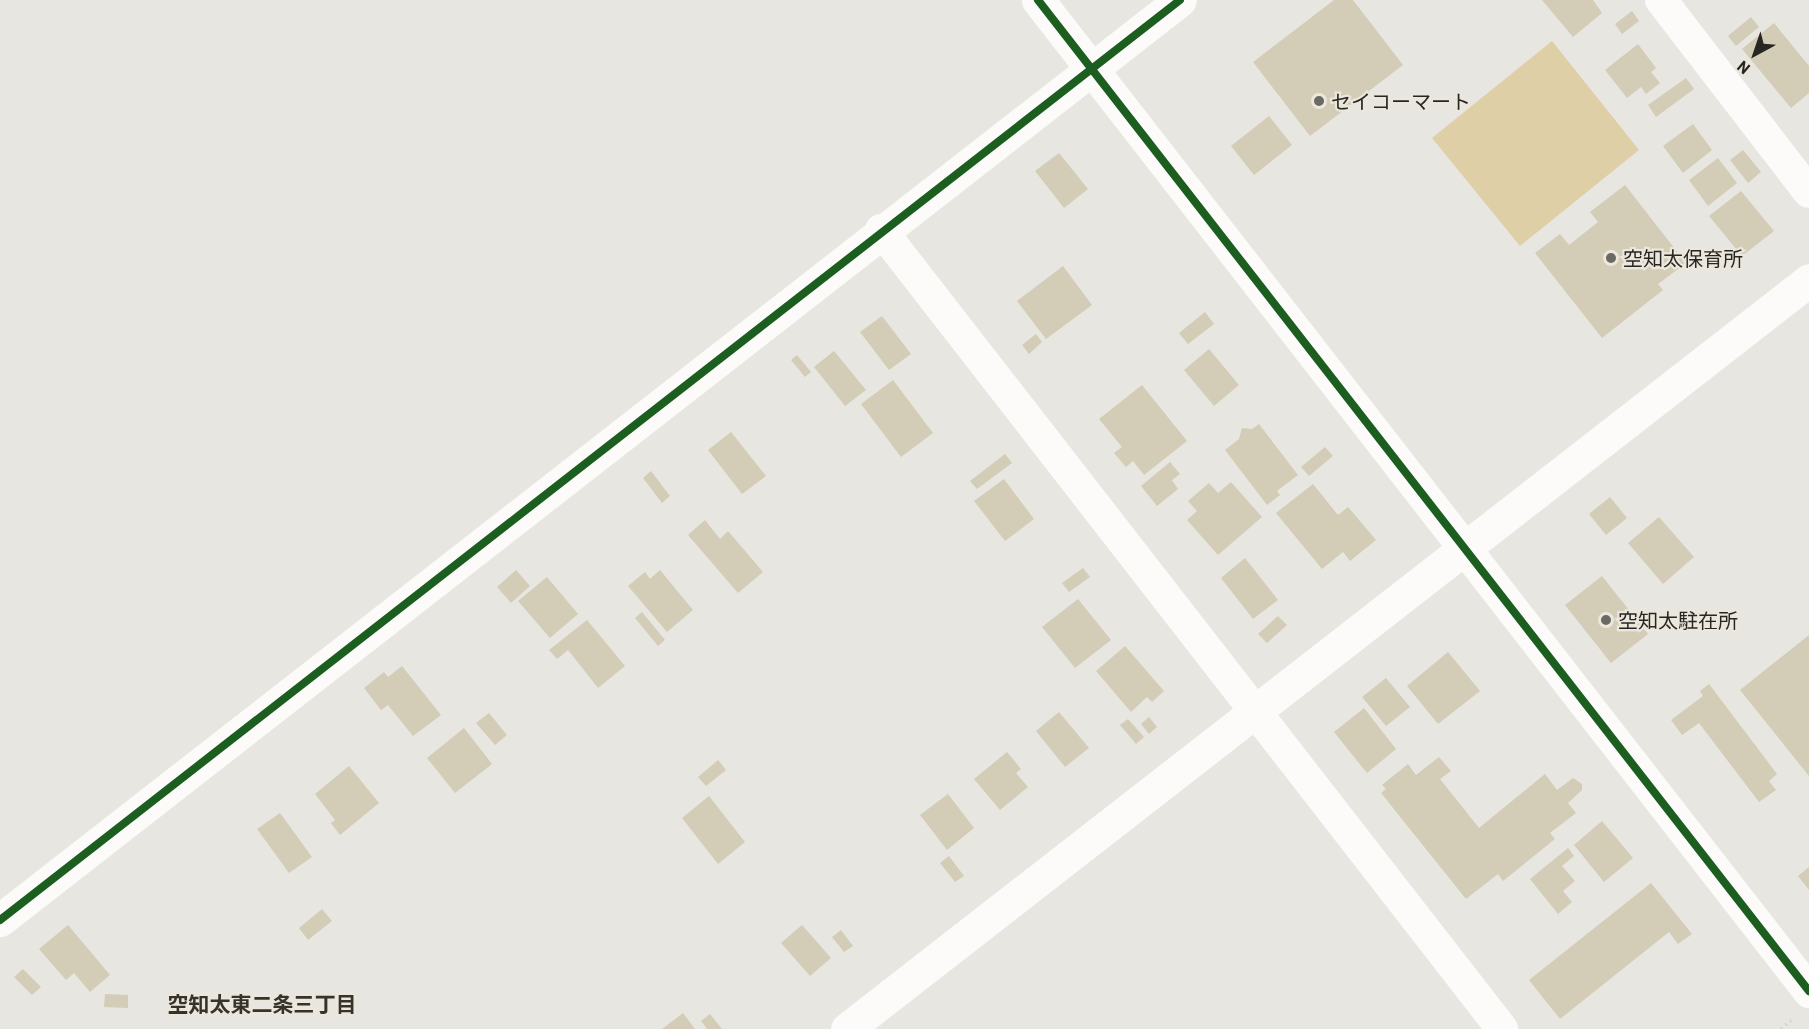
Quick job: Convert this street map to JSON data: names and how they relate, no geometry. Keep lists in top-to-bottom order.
{
  "districts": ["空知太東二条三丁目"],
  "places": ["セイコーマート", "空知太保育所", "空知太駐在所"],
  "north": "bottom left"
}
